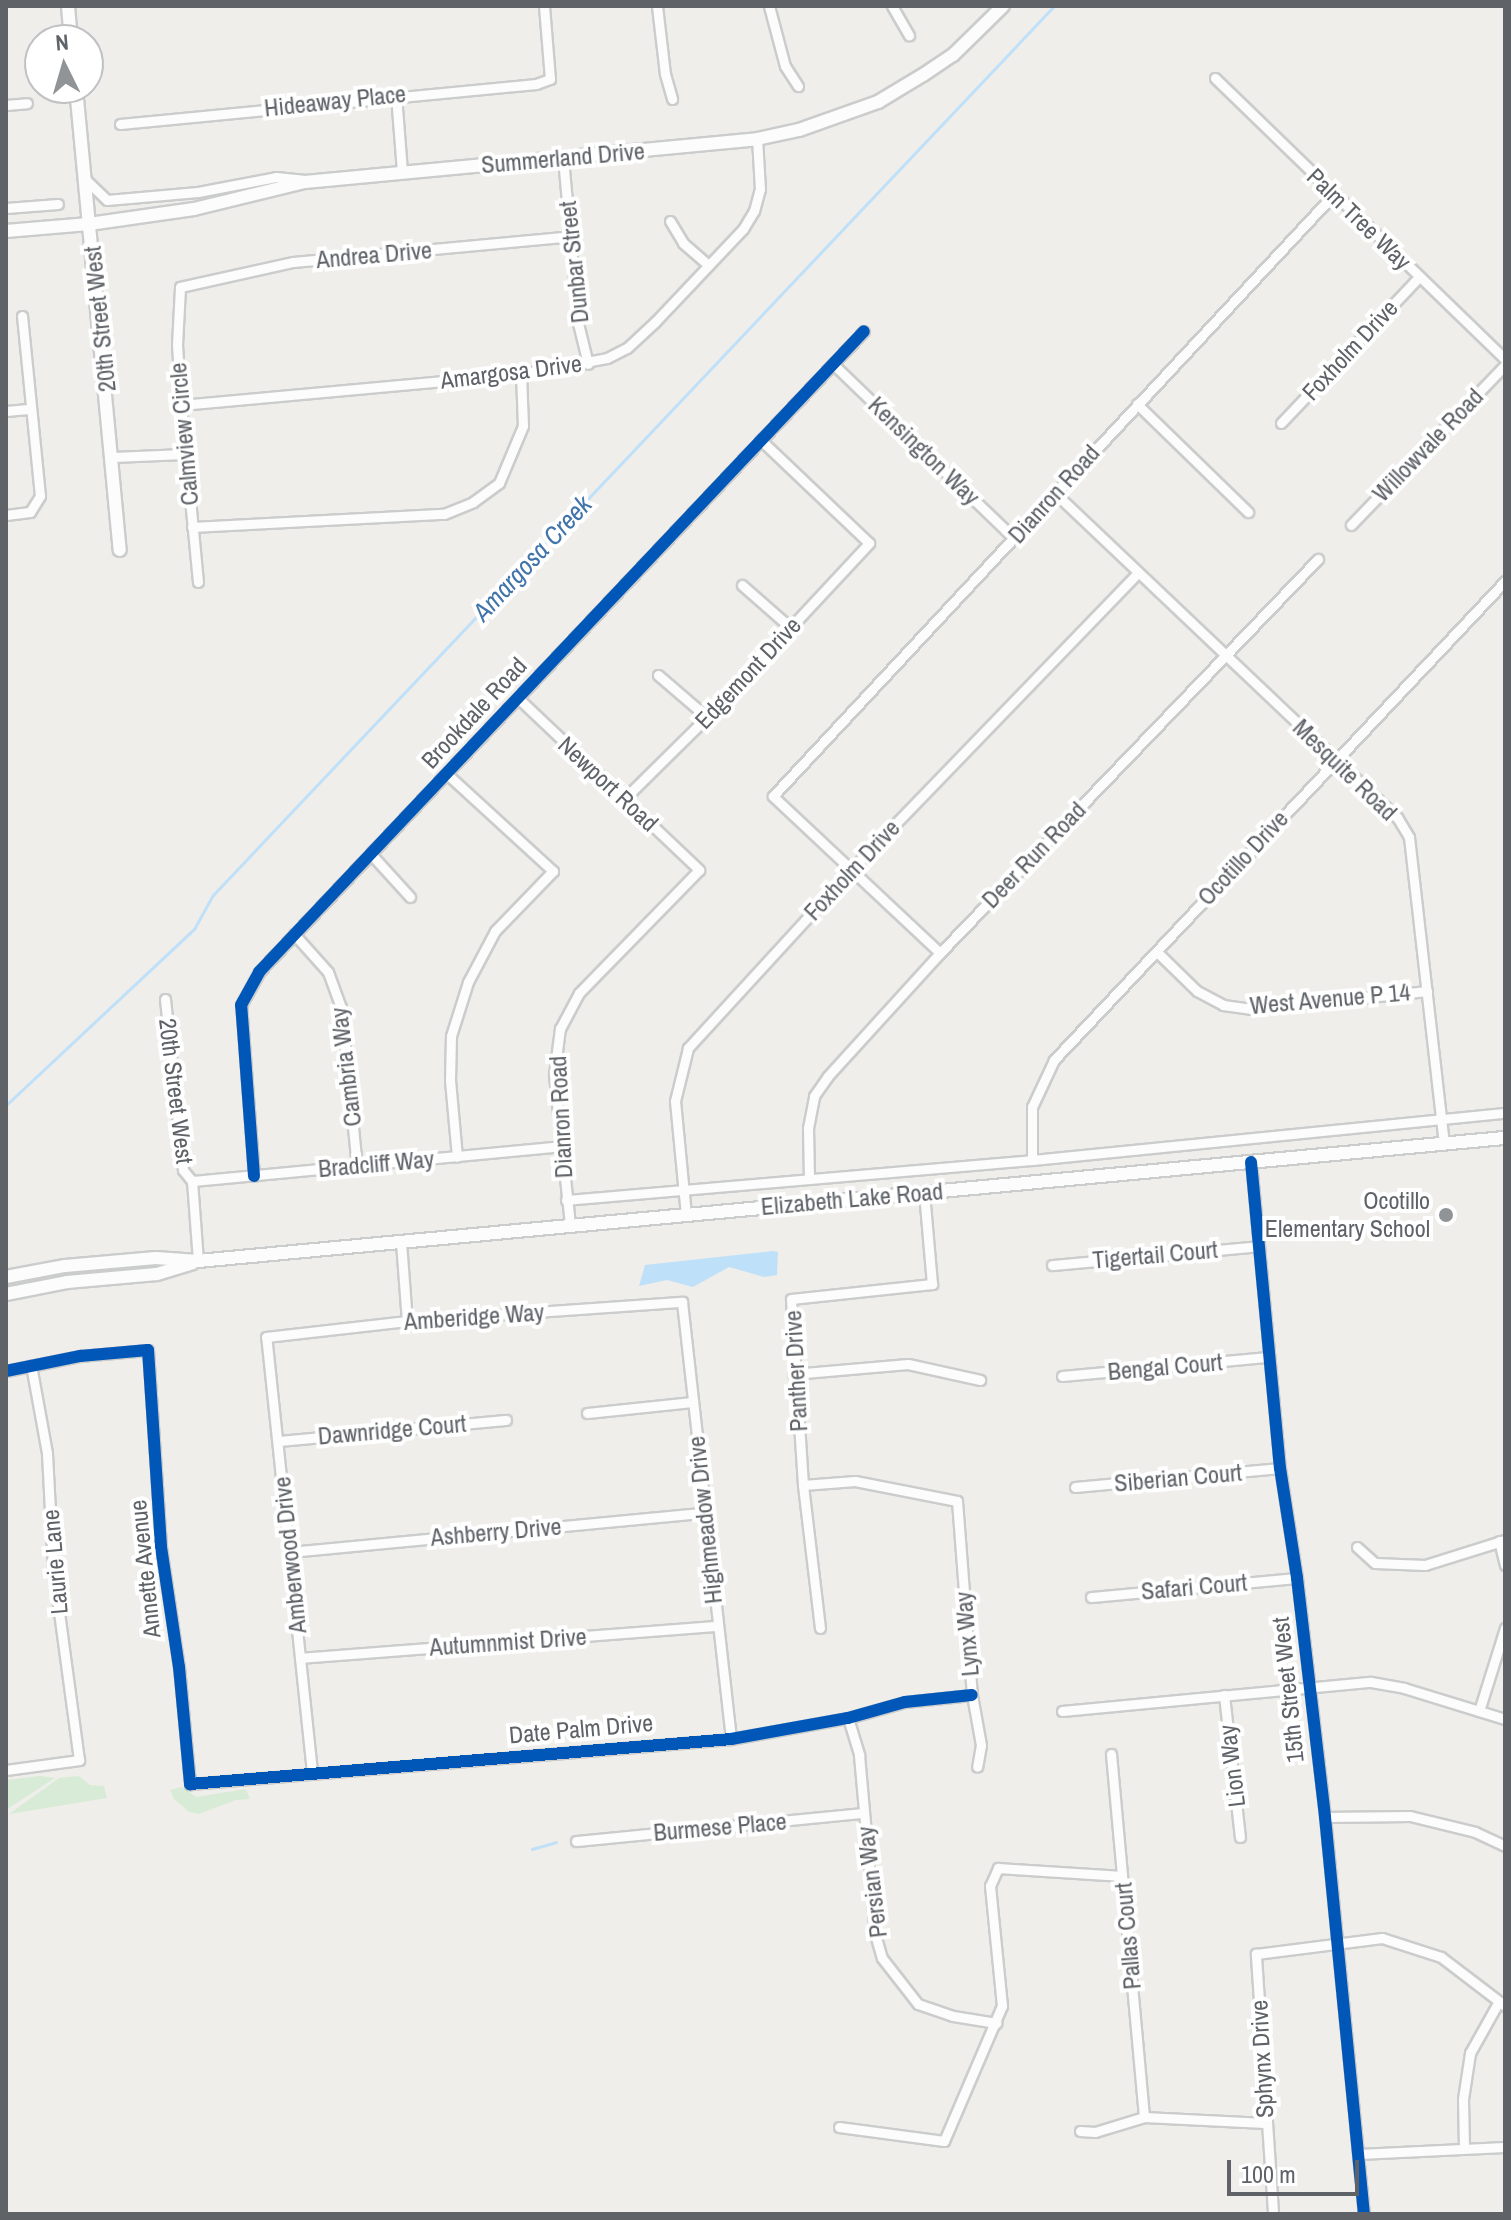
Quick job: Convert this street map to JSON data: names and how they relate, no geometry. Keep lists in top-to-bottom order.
{
  "streets": {
    "main road": ["Summerland Drive", "20th Street West", "Elizabeth Lake Road"],
    "street": [
      "Hideaway Place",
      "Palm Tree Way",
      "Andrea Drive",
      "Dunbar Street",
      "Foxholm Drive",
      "Amargosa Drive",
      "Calmview Circle",
      "Willowvale Road",
      "Kensington Way",
      "Dianron Road",
      "Edgemont Drive",
      "Brookdale Road",
      "Mesquite Road",
      "Newport Road",
      "Deer Run Road",
      "Ocotillo Drive",
      "West Avenue P 14",
      "Cambria Way",
      "Bradcliff Way",
      "Tigertail Court",
      "Amberidge Way",
      "Bengal Court",
      "Panther Drive",
      "Dawnridge Court",
      "Siberian Court",
      "Highmeadow Drive",
      "Ashberry Drive",
      "Amberwood Drive",
      "Laurie Lane",
      "Annette Avenue",
      "Safari Court",
      "Lynx Way",
      "Autumnmist Drive",
      "15th Street West",
      "Date Palm Drive",
      "Lion Way",
      "Burmese Place",
      "Persian Way",
      "Pallas Court",
      "Sphynx Drive"
    ]
  },
  "crossings": [
    ["Summerland Drive", "Dunbar Street"],
    ["Summerland Drive", "20th Street West"],
    ["Summerland Drive", "Amargosa Drive"],
    ["Palm Tree Way", "Foxholm Drive"],
    ["Palm Tree Way", "Willowvale Road"],
    ["Palm Tree Way", "Dianron Road"],
    ["Andrea Drive", "Dunbar Street"],
    ["Andrea Drive", "Calmview Circle"],
    ["Dunbar Street", "Amargosa Drive"],
    ["20th Street West", "Bradcliff Way"],
    ["20th Street West", "Elizabeth Lake Road"],
    ["Foxholm Drive", "Dianron Road"],
    ["Foxholm Drive", "Mesquite Road"],
    ["Foxholm Drive", "Elizabeth Lake Road"],
    ["Amargosa Drive", "Calmview Circle"],
    ["Kensington Way", "Dianron Road"],
    ["Kensington Way", "Brookdale Road"],
    ["Dianron Road", "Mesquite Road"],
    ["Dianron Road", "Newport Road"],
    ["Dianron Road", "Bradcliff Way"],
    ["Dianron Road", "Elizabeth Lake Road"],
    ["Edgemont Drive", "Brookdale Road"],
    ["Edgemont Drive", "Newport Road"],
    ["Brookdale Road", "Newport Road"],
    ["Brookdale Road", "Cambria Way"],
    ["Brookdale Road", "Bradcliff Way"],
    ["Mesquite Road", "Deer Run Road"],
    ["Mesquite Road", "Ocotillo Drive"],
    ["Mesquite Road", "West Avenue P 14"],
    ["Mesquite Road", "Elizabeth Lake Road"],
    ["Ocotillo Drive", "West Avenue P 14"],
    ["Cambria Way", "Bradcliff Way"],
    ["Elizabeth Lake Road", "Panther Drive"],
    ["Elizabeth Lake Road", "15th Street West"],
    ["Tigertail Court", "15th Street West"],
    ["Amberidge Way", "Highmeadow Drive"],
    ["Amberidge Way", "Amberwood Drive"],
    ["Bengal Court", "15th Street West"],
    ["Panther Drive", "Lynx Way"],
    ["Dawnridge Court", "Amberwood Drive"],
    ["Siberian Court", "15th Street West"],
    ["Highmeadow Drive", "Ashberry Drive"],
    ["Highmeadow Drive", "Autumnmist Drive"],
    ["Highmeadow Drive", "Date Palm Drive"],
    ["Ashberry Drive", "Amberwood Drive"],
    ["Amberwood Drive", "Autumnmist Drive"],
    ["Amberwood Drive", "Date Palm Drive"],
    ["Laurie Lane", "Annette Avenue"],
    ["Annette Avenue", "Date Palm Drive"],
    ["Safari Court", "15th Street West"],
    ["Lynx Way", "Date Palm Drive"],
    ["15th Street West", "Sphynx Drive"],
    ["Date Palm Drive", "Persian Way"],
    ["Burmese Place", "Persian Way"]
  ],
  "water": ["Amargosa Creek"],
  "places": ["Ocotillo Elementary School"],
  "scale_bar": "100 m",
  "north": "top"
}
